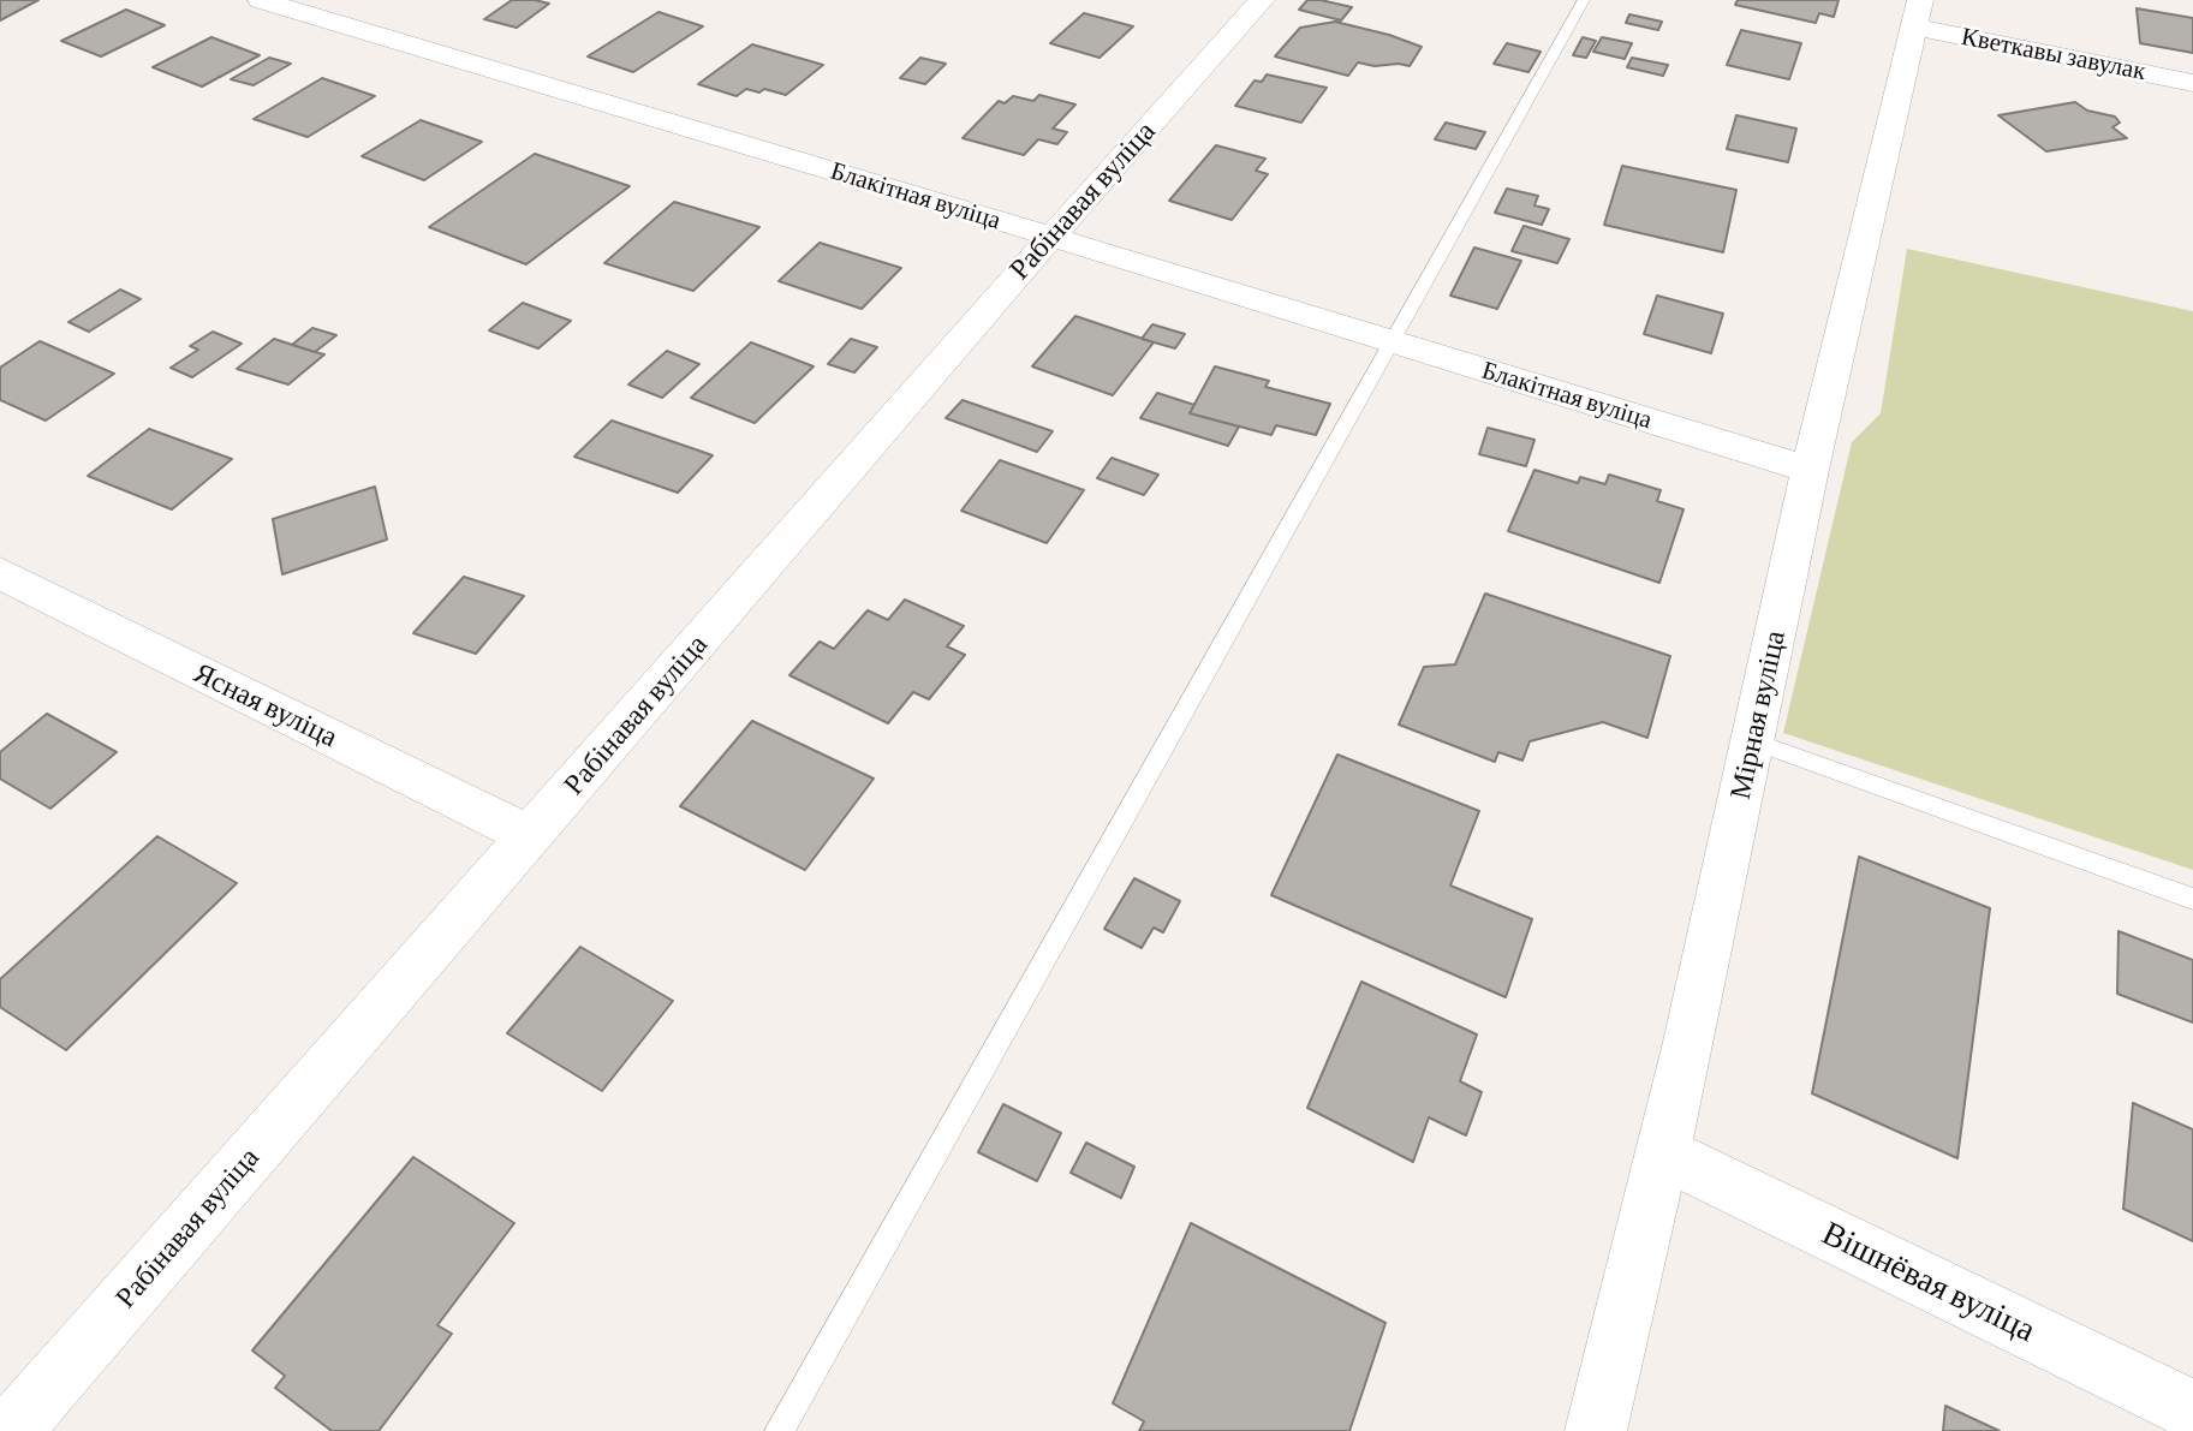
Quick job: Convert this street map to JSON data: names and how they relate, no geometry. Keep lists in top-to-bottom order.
{
  "streets": {
    "street": [
      "Кветкавы завулак",
      "Блакітная вуліца",
      "Рабінавая вуліца",
      "Ясная вуліца",
      "Мірная вуліца",
      "Вішнёвая вуліца"
    ]
  },
  "crossings": [
    ["Кветкавы завулак", "Мірная вуліца"],
    ["Блакітная вуліца", "Рабінавая вуліца"],
    ["Блакітная вуліца", "Мірная вуліца"],
    ["Рабінавая вуліца", "Ясная вуліца"],
    ["Мірная вуліца", "Вішнёвая вуліца"]
  ]
}
